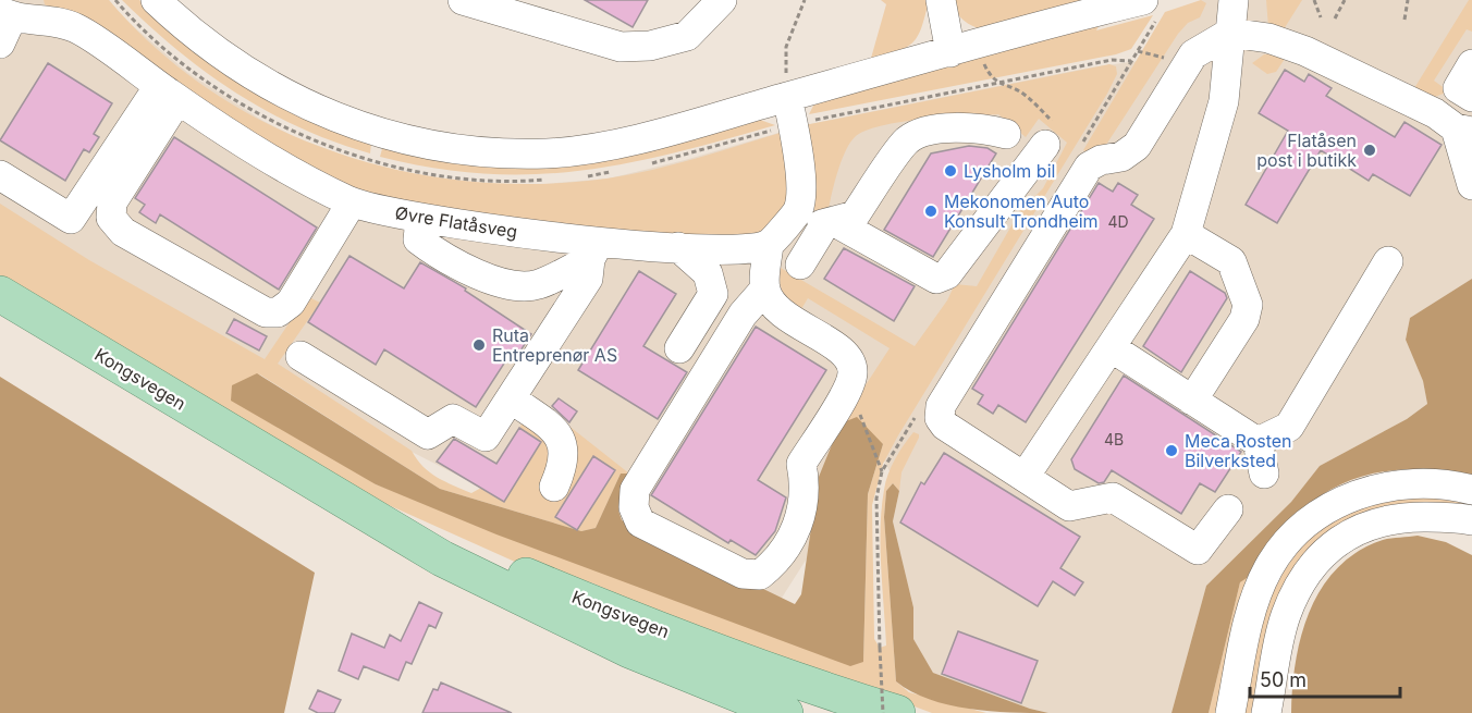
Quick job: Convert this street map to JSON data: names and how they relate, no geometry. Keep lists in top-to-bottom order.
{
  "streets": {
    "main road": ["Kongsvegen"],
    "street": ["Øvre Flatåsveg"]
  },
  "places": [
    "Flatåsen post i butikk",
    "Lysholm bil",
    "Mekonomen Auto Konsult Trondheim",
    "Ruta Entreprenør AS",
    "Meca Rosten Bilverksted"
  ],
  "house_numbers": ["4D", "4B"],
  "scale_bar": "50 m"
}
